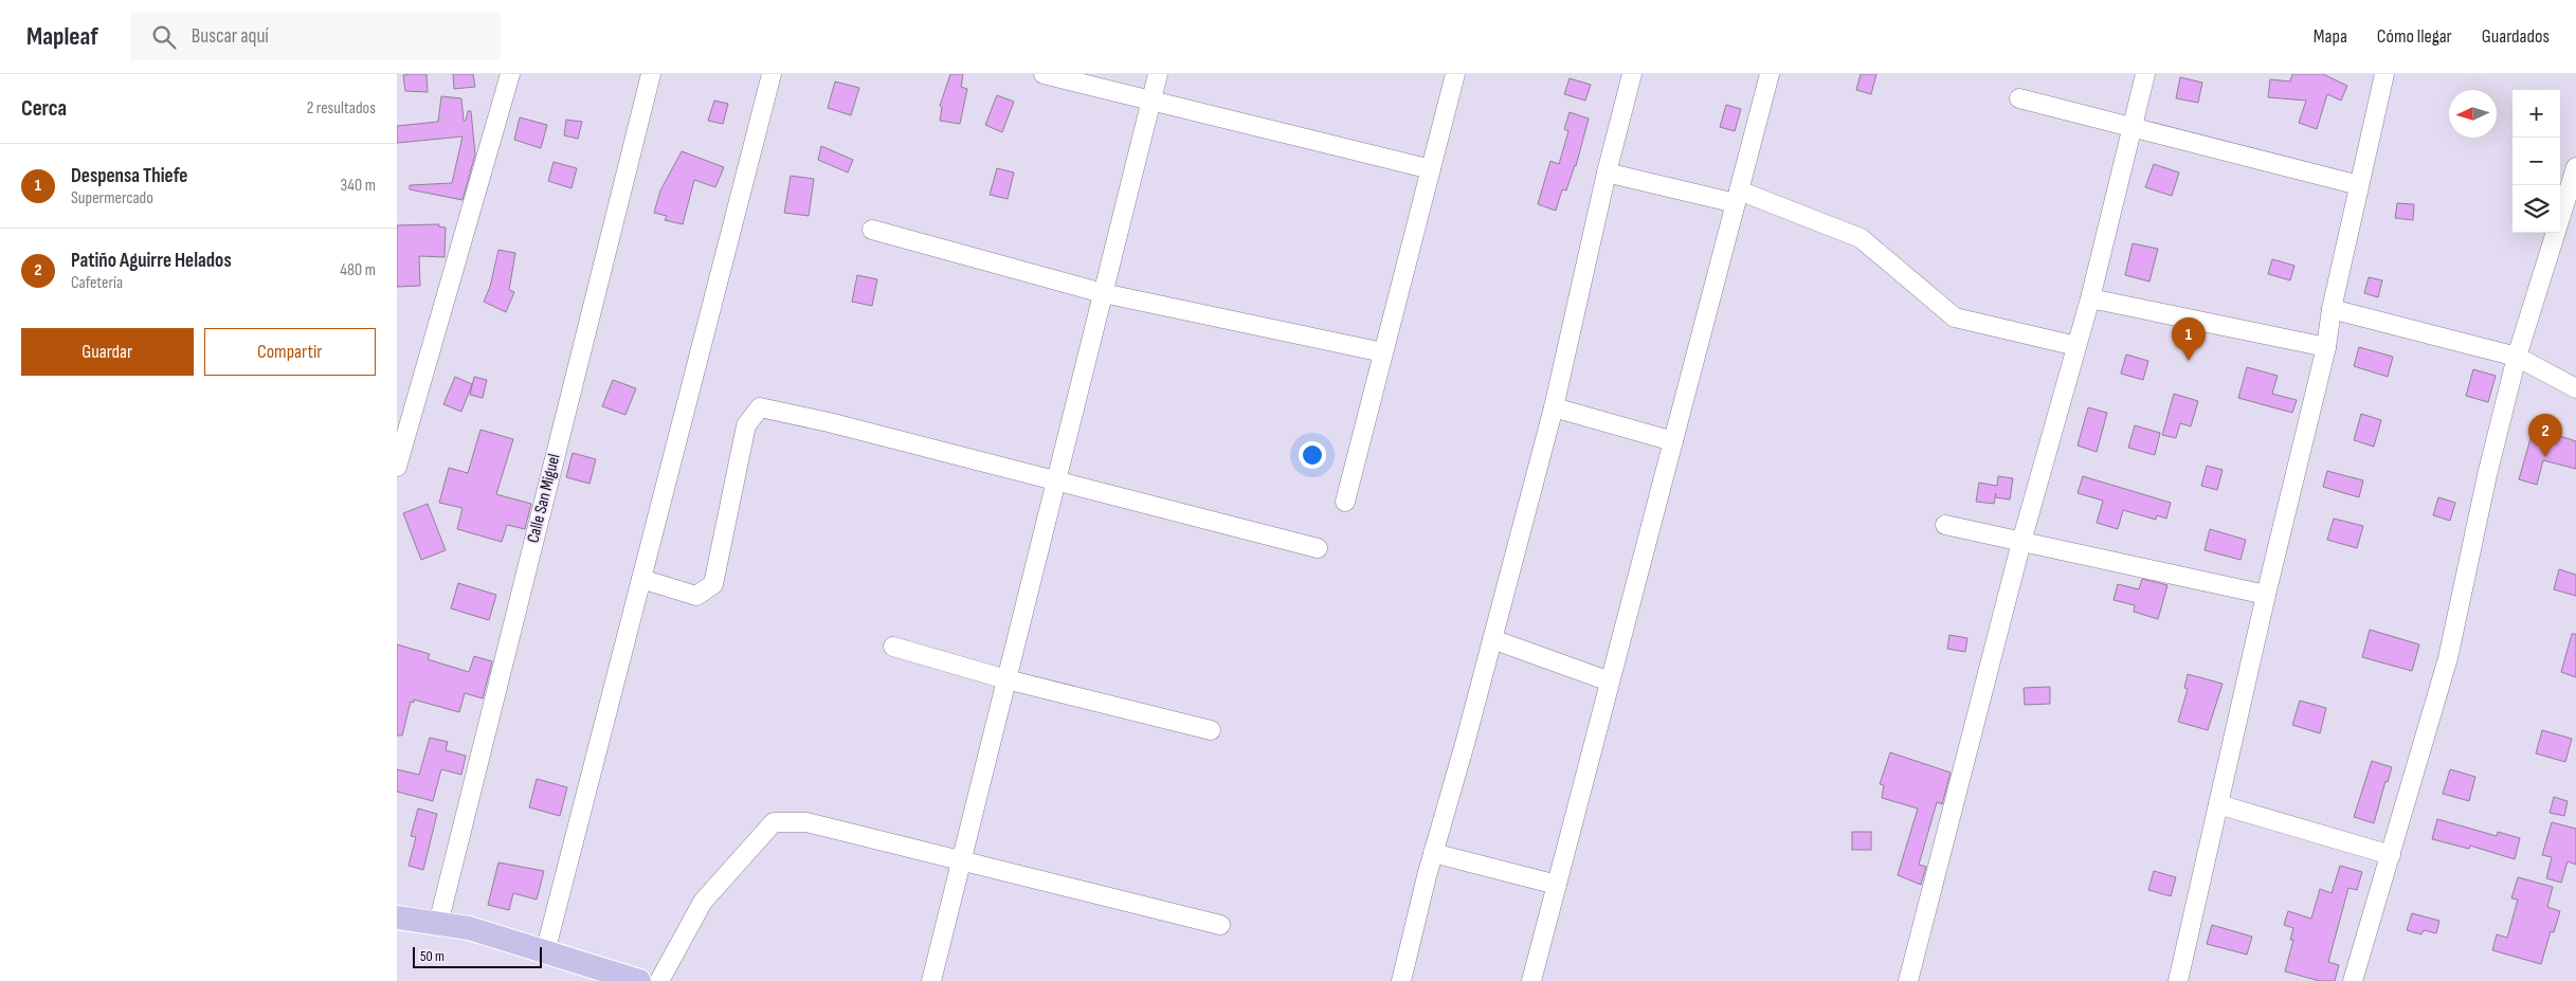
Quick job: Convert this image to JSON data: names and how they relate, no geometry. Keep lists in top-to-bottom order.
{
  "streets": {
    "street": ["Calle San Miguel"]
  },
  "scale_bar": "50 m",
  "north": "left",
  "page": {
    "header": "Mapleaf",
    "search": "Buscar aquí",
    "nav": ["Mapa", "Cómo llegar", "Guardados"],
    "heading": ["Cerca", "2 resultados"],
    "map_buttons": ["+", "−"],
    "list": [
      {
        "mark": "1",
        "name": "Despensa Thiefe",
        "note": "Supermercado",
        "value": "340 m"
      },
      {
        "mark": "2",
        "name": "Patiño Aguirre Helados",
        "note": "Cafetería",
        "value": "480 m"
      }
    ],
    "buttons": ["Guardar", "Compartir"],
    "pins": ["1", "2"],
    "scale": "50 m"
  }
}
